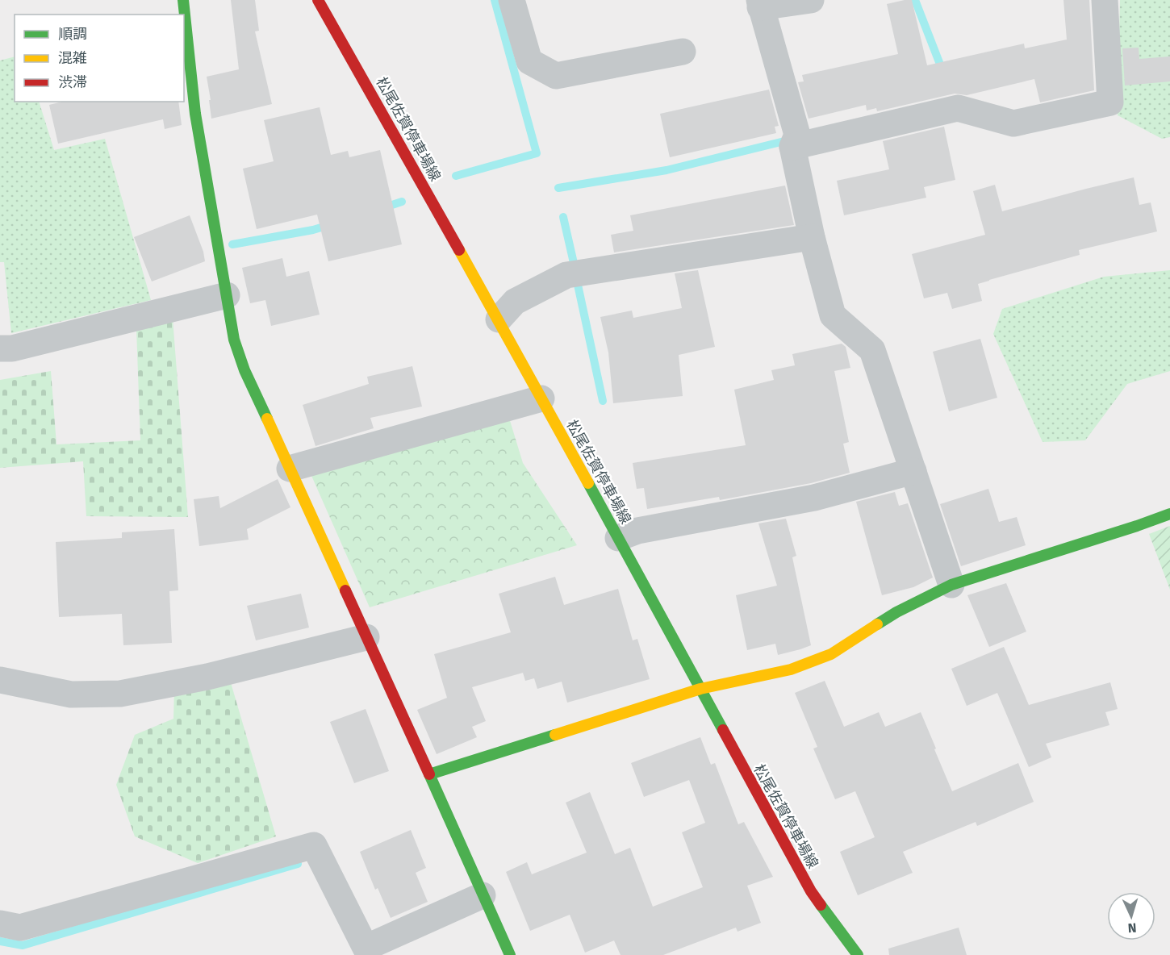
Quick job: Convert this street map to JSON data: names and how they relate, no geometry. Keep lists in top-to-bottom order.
{
  "streets": {
    "street": ["松尾佐賀停車場線"]
  },
  "legend": ["順調", "混雑", "渋滞"],
  "north": "bottom"
}
